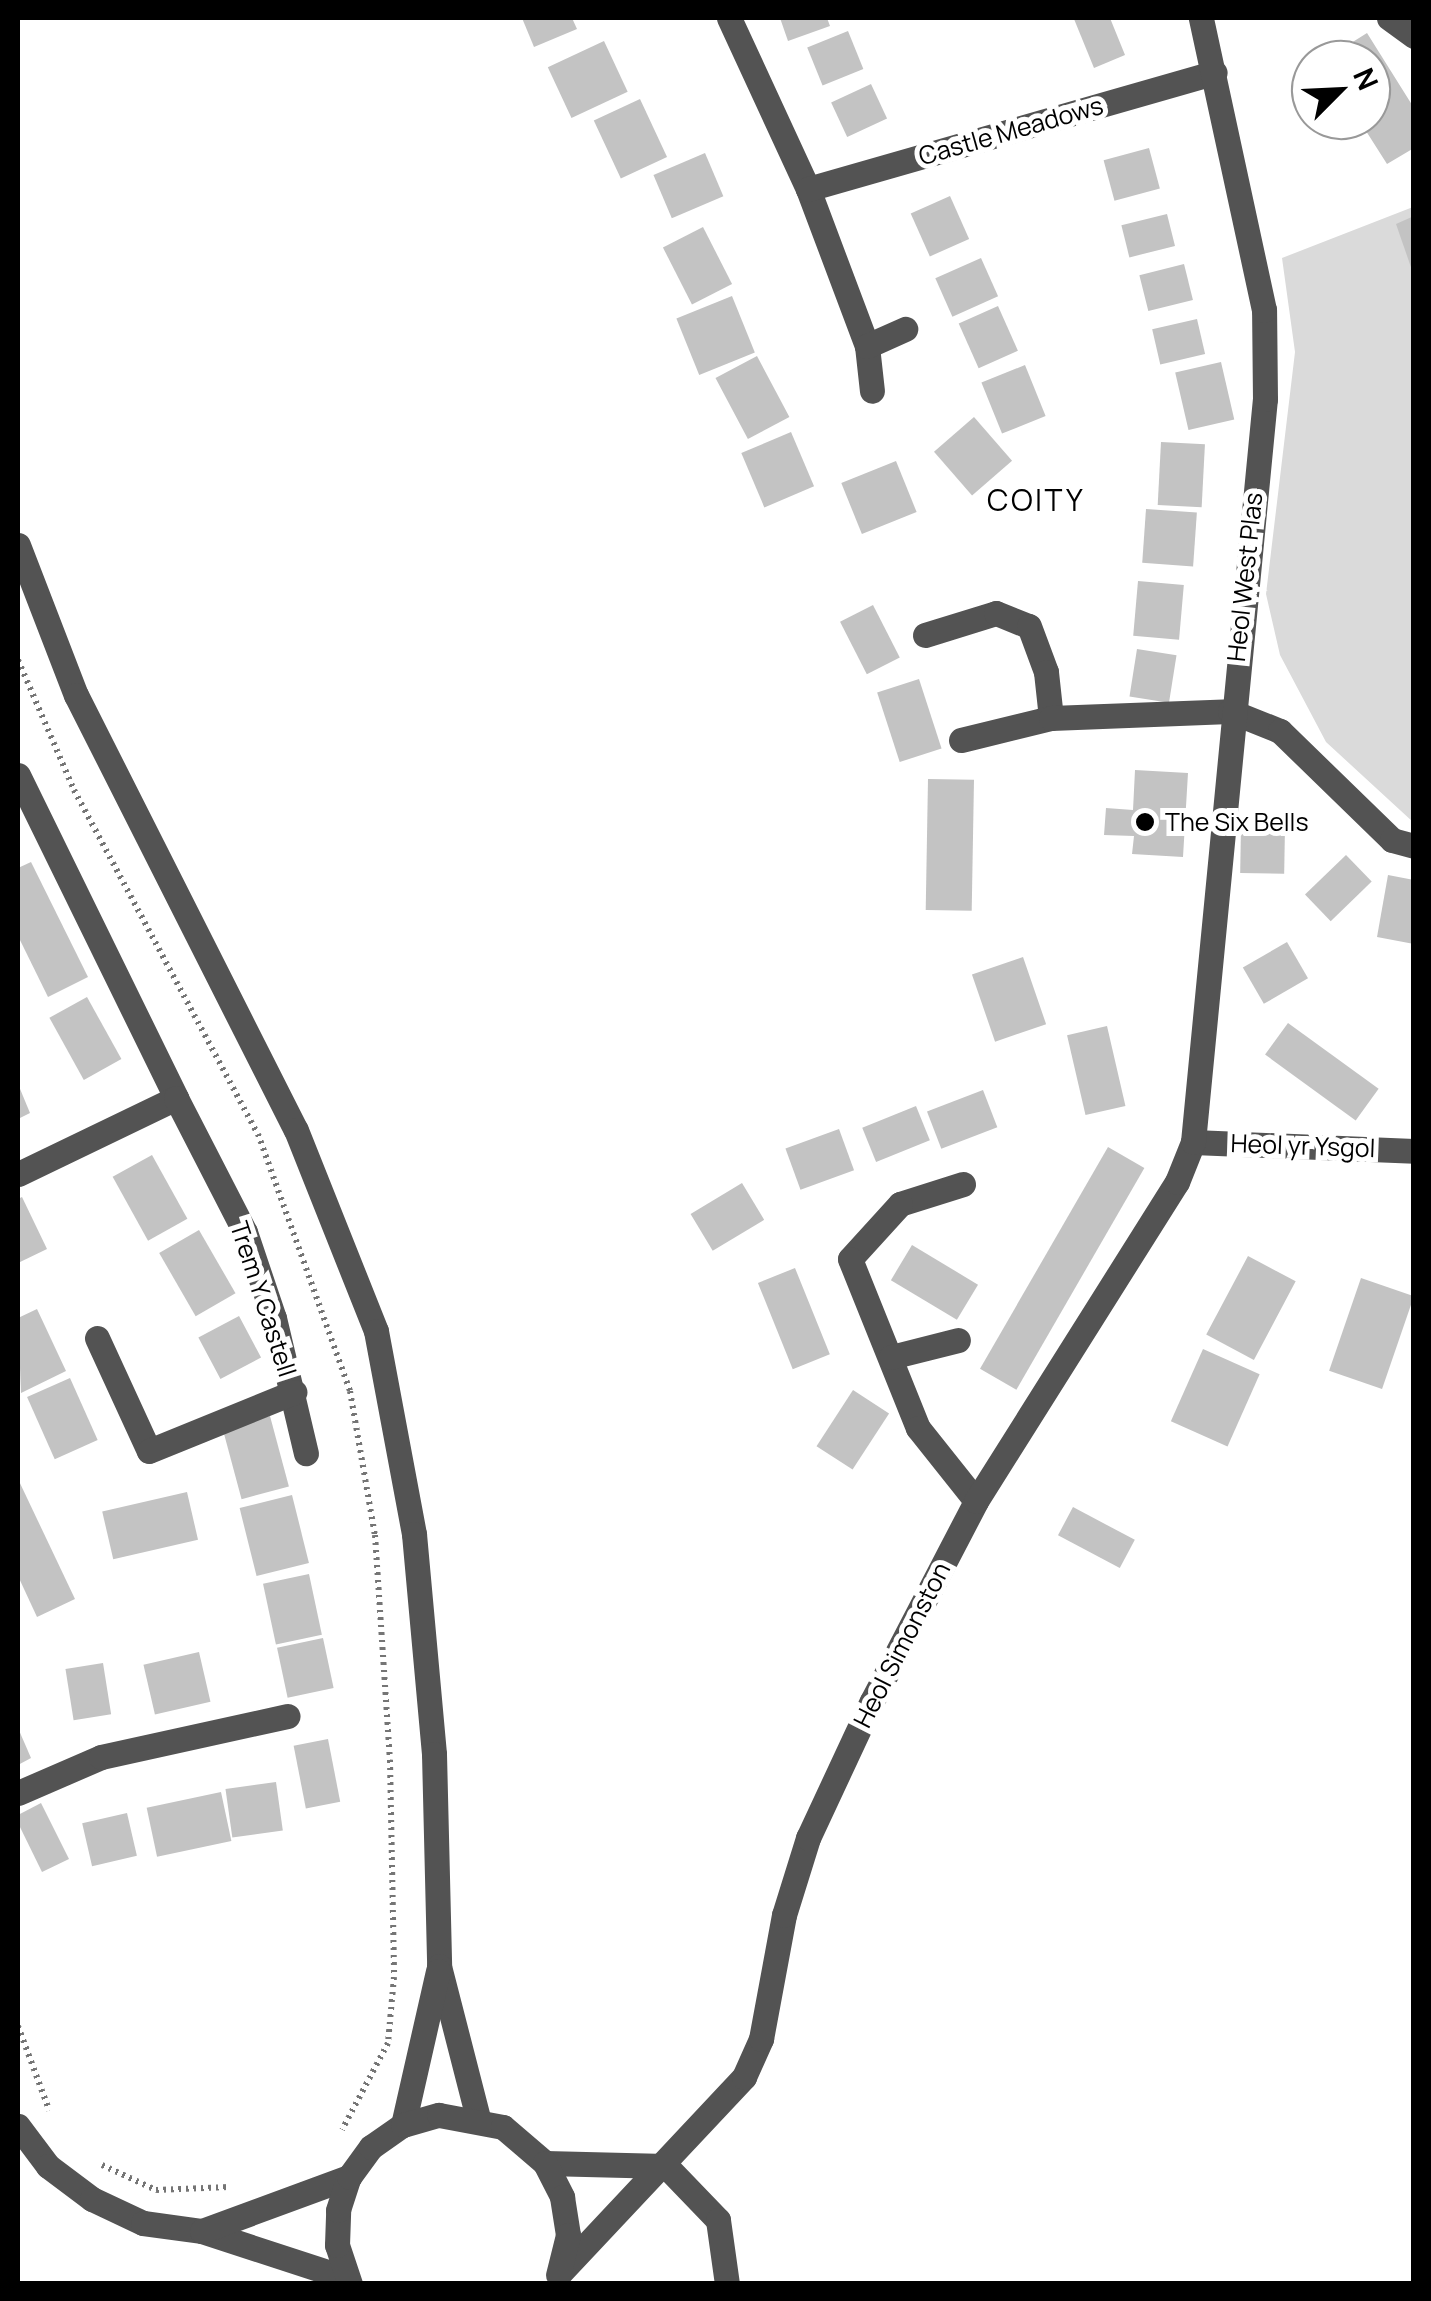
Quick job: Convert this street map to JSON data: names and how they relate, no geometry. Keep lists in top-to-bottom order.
{
  "streets": {
    "street": [
      "Castle Meadows",
      "Heol West Plas",
      "Heol yr Ysgol",
      "Trem Y Castell",
      "Heol Simonston"
    ]
  },
  "crossings": [
    ["Castle Meadows", "Heol West Plas"],
    ["Heol West Plas", "Heol yr Ysgol"],
    ["Heol West Plas", "Heol Simonston"],
    ["Heol yr Ysgol", "Heol Simonston"]
  ],
  "districts": ["COITY"],
  "places": ["The Six Bells"],
  "north": "top right"
}
